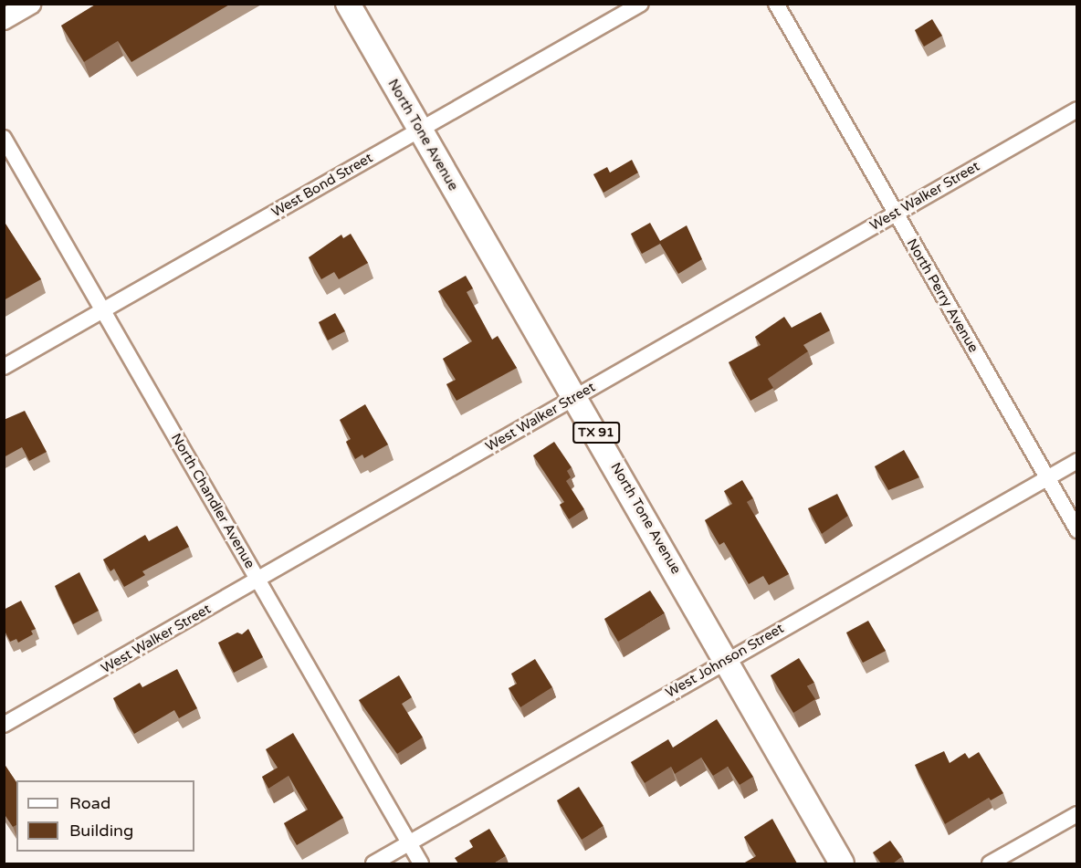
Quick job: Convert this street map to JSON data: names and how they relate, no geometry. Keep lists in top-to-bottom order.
{
  "streets": {
    "main road": ["North Tone Avenue", "TX 91"],
    "street": [
      "West Bond Street",
      "West Walker Street",
      "North Perry Avenue",
      "North Chandler Avenue",
      "West Johnson Street"
    ]
  },
  "crossings": [
    ["North Tone Avenue", "West Bond Street"],
    ["North Tone Avenue", "West Walker Street"],
    ["North Tone Avenue", "West Johnson Street"],
    ["West Bond Street", "North Chandler Avenue"],
    ["West Walker Street", "North Perry Avenue"],
    ["West Walker Street", "North Chandler Avenue"],
    ["North Perry Avenue", "West Johnson Street"],
    ["North Chandler Avenue", "West Johnson Street"]
  ],
  "legend": ["Road", "Building"]
}
